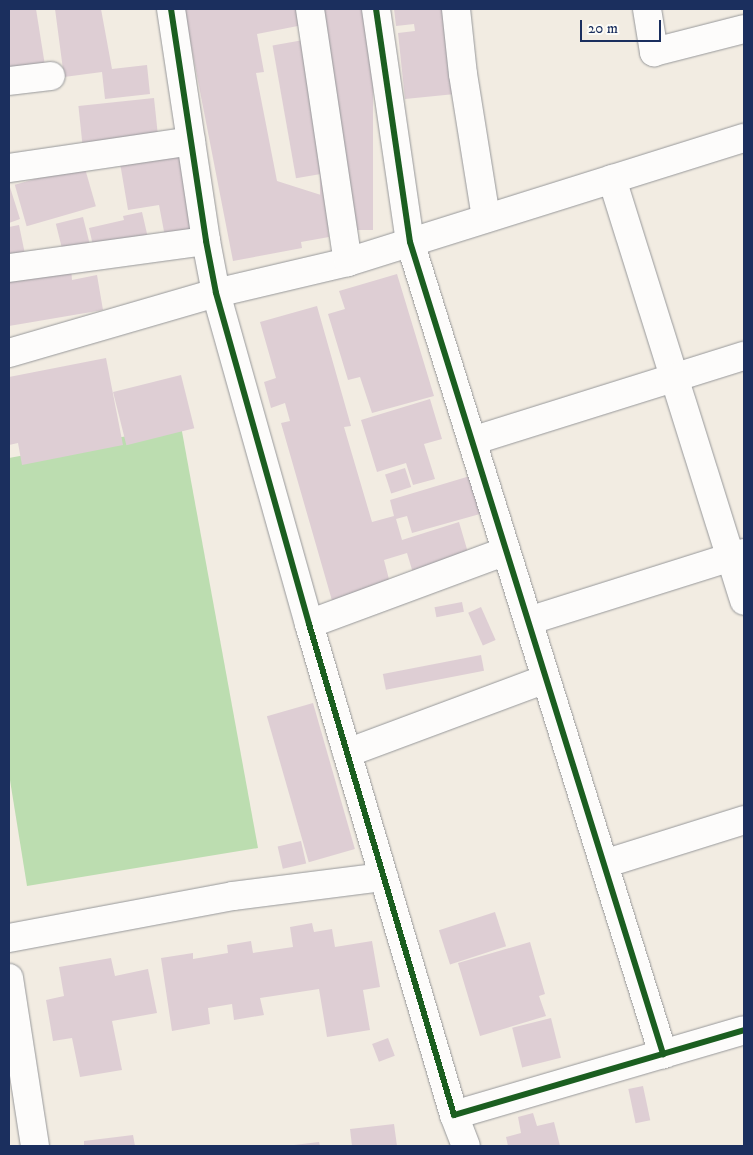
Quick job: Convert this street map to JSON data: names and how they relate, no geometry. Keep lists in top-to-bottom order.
{
  "scale_bar": "20 m"
}
